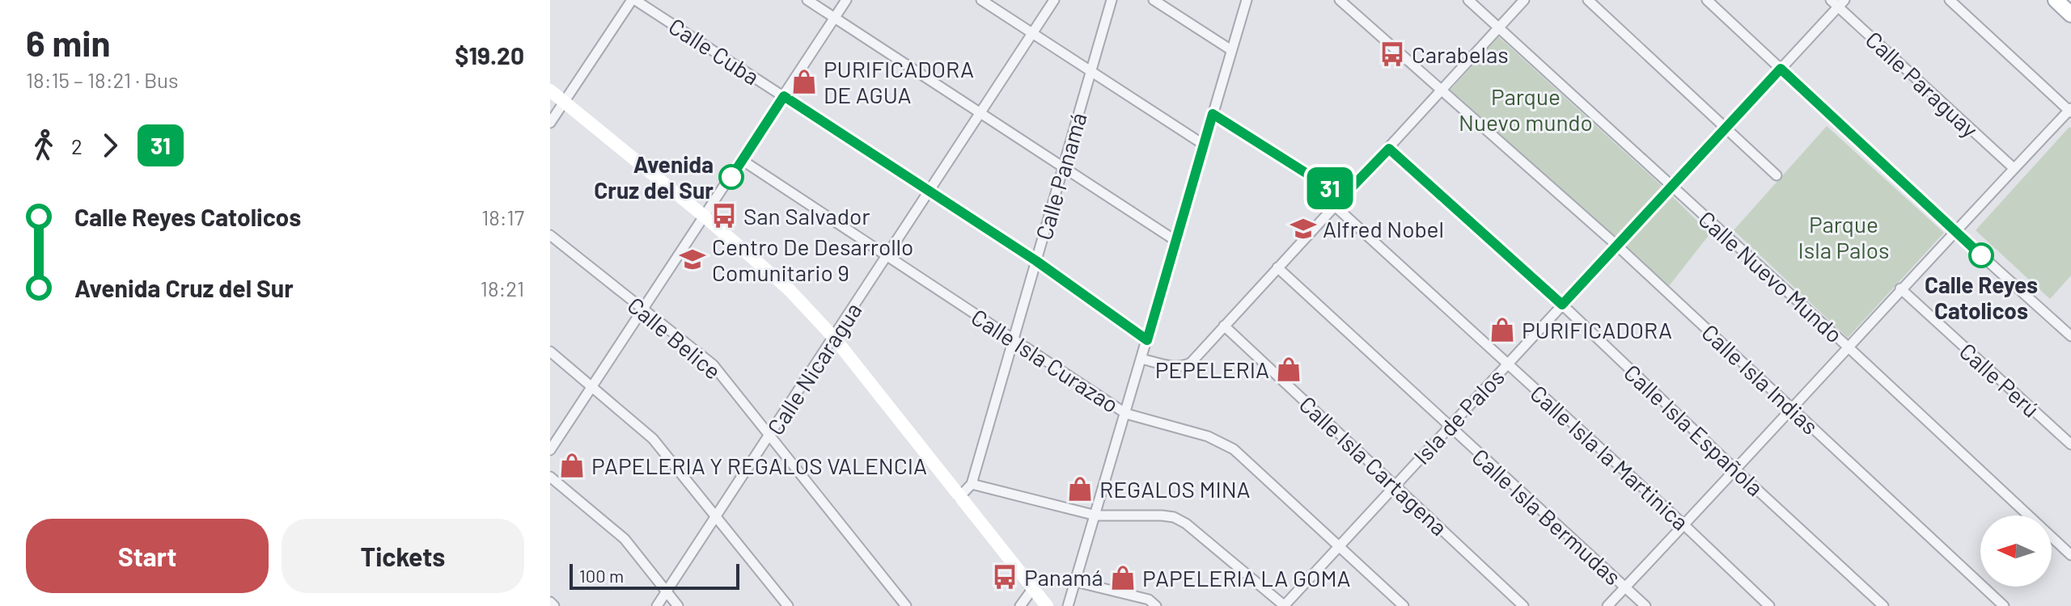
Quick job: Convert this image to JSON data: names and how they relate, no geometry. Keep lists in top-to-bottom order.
{
  "streets": {
    "street": [
      "Calle Cuba",
      "Calle Paraguay",
      "Calle Panamá",
      "Calle Nuevo Mundo",
      "Calle Belice",
      "Calle Isla Curazao",
      "Calle Nicaragua",
      "Calle Isla Indias",
      "Calle Perú",
      "Isla de Palos",
      "Calle Isla Española",
      "Calle Isla la Martinica",
      "Calle Isla Cartagena",
      "Calle Isla Bermudas"
    ]
  },
  "crossings": [
    ["Calle Cuba", "Calle Panamá"],
    ["Calle Cuba", "Calle Nicaragua"],
    ["Calle Paraguay", "Isla de Palos"],
    ["Calle Panamá", "Calle Isla Curazao"],
    ["Calle Nuevo Mundo", "Isla de Palos"],
    ["Calle Belice", "Calle Nicaragua"],
    ["Calle Isla Curazao", "Calle Nicaragua"],
    ["Calle Isla Curazao", "Isla de Palos"],
    ["Calle Isla Indias", "Isla de Palos"],
    ["Isla de Palos", "Calle Isla Española"],
    ["Isla de Palos", "Calle Isla la Martinica"],
    ["Isla de Palos", "Calle Isla Cartagena"],
    ["Isla de Palos", "Calle Isla Bermudas"]
  ],
  "parks": ["Parque Nuevo mundo", "Parque Isla Palos"],
  "places": {
    "bus stop": ["Carabelas", "San Salvador", "Panamá"],
    "shop": [
      "PURIFICADORA DE AGUA",
      "PURIFICADORA",
      "PEPELERIA",
      "PAPELERIA Y REGALOS VALENCIA",
      "REGALOS MINA",
      "PAPELERIA LA GOMA"
    ],
    "other": ["Avenida Cruz del Sur", "Calle Reyes Catolicos"],
    "school or university": ["Alfred Nobel", "Centro De Desarrollo Comunitario 9"]
  },
  "lines": ["bus line 31"],
  "scale_bar": "100 m",
  "north": "left",
  "page": {
    "heading": ["6 min", "18:15 – 18:21 · Bus", "$19.20"],
    "on_map": "31",
    "legs": ["2", "31"],
    "list": [
      {
        "name": "Calle Reyes Catolicos",
        "value": "18:17"
      },
      {
        "name": "Avenida Cruz del Sur",
        "value": "18:21"
      }
    ],
    "buttons": ["Start", "Tickets"],
    "scale": "100 m"
  }
}
